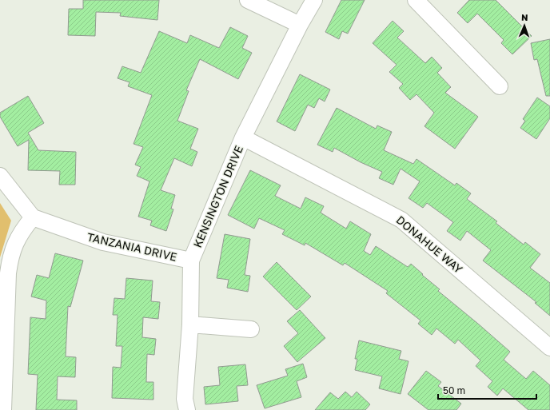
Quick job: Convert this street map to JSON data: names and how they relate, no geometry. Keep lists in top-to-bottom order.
{
  "streets": {
    "street": ["KENSINGTON DRIVE", "DONAHUE WAY", "TANZANIA DRIVE"]
  },
  "crossings": [
    ["KENSINGTON DRIVE", "DONAHUE WAY"],
    ["KENSINGTON DRIVE", "TANZANIA DRIVE"]
  ],
  "scale_bar": "50 m",
  "north": "top"
}
